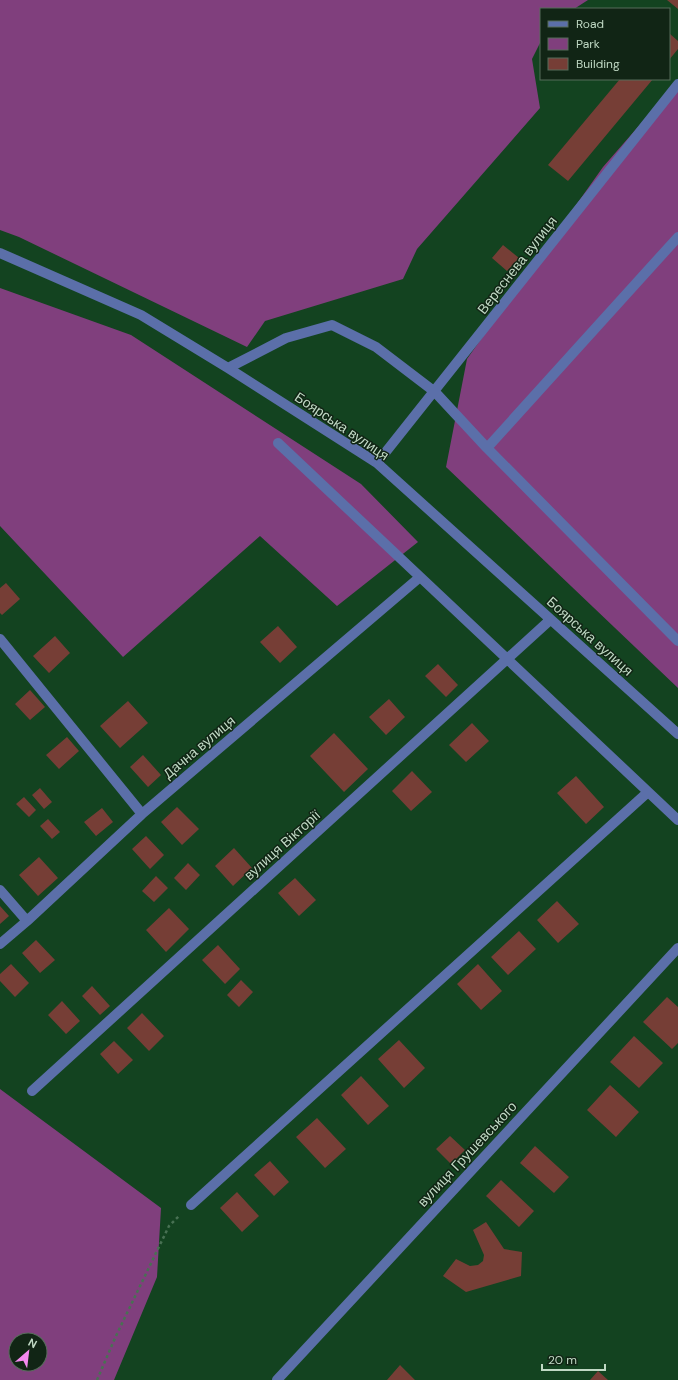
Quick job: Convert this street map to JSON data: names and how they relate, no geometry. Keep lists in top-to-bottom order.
{
  "streets": {
    "street": [
      "Вереснева вулиця",
      "Боярська вулиця",
      "Дачна вулиця",
      "вулиця Вікторії",
      "вулиця Грушевського"
    ]
  },
  "crossings": [
    ["Вереснева вулиця", "Боярська вулиця"],
    ["Боярська вулиця", "вулиця Вікторії"]
  ],
  "legend": ["Road", "Park", "Building"],
  "scale_bar": "20 m",
  "north": "top right"
}
